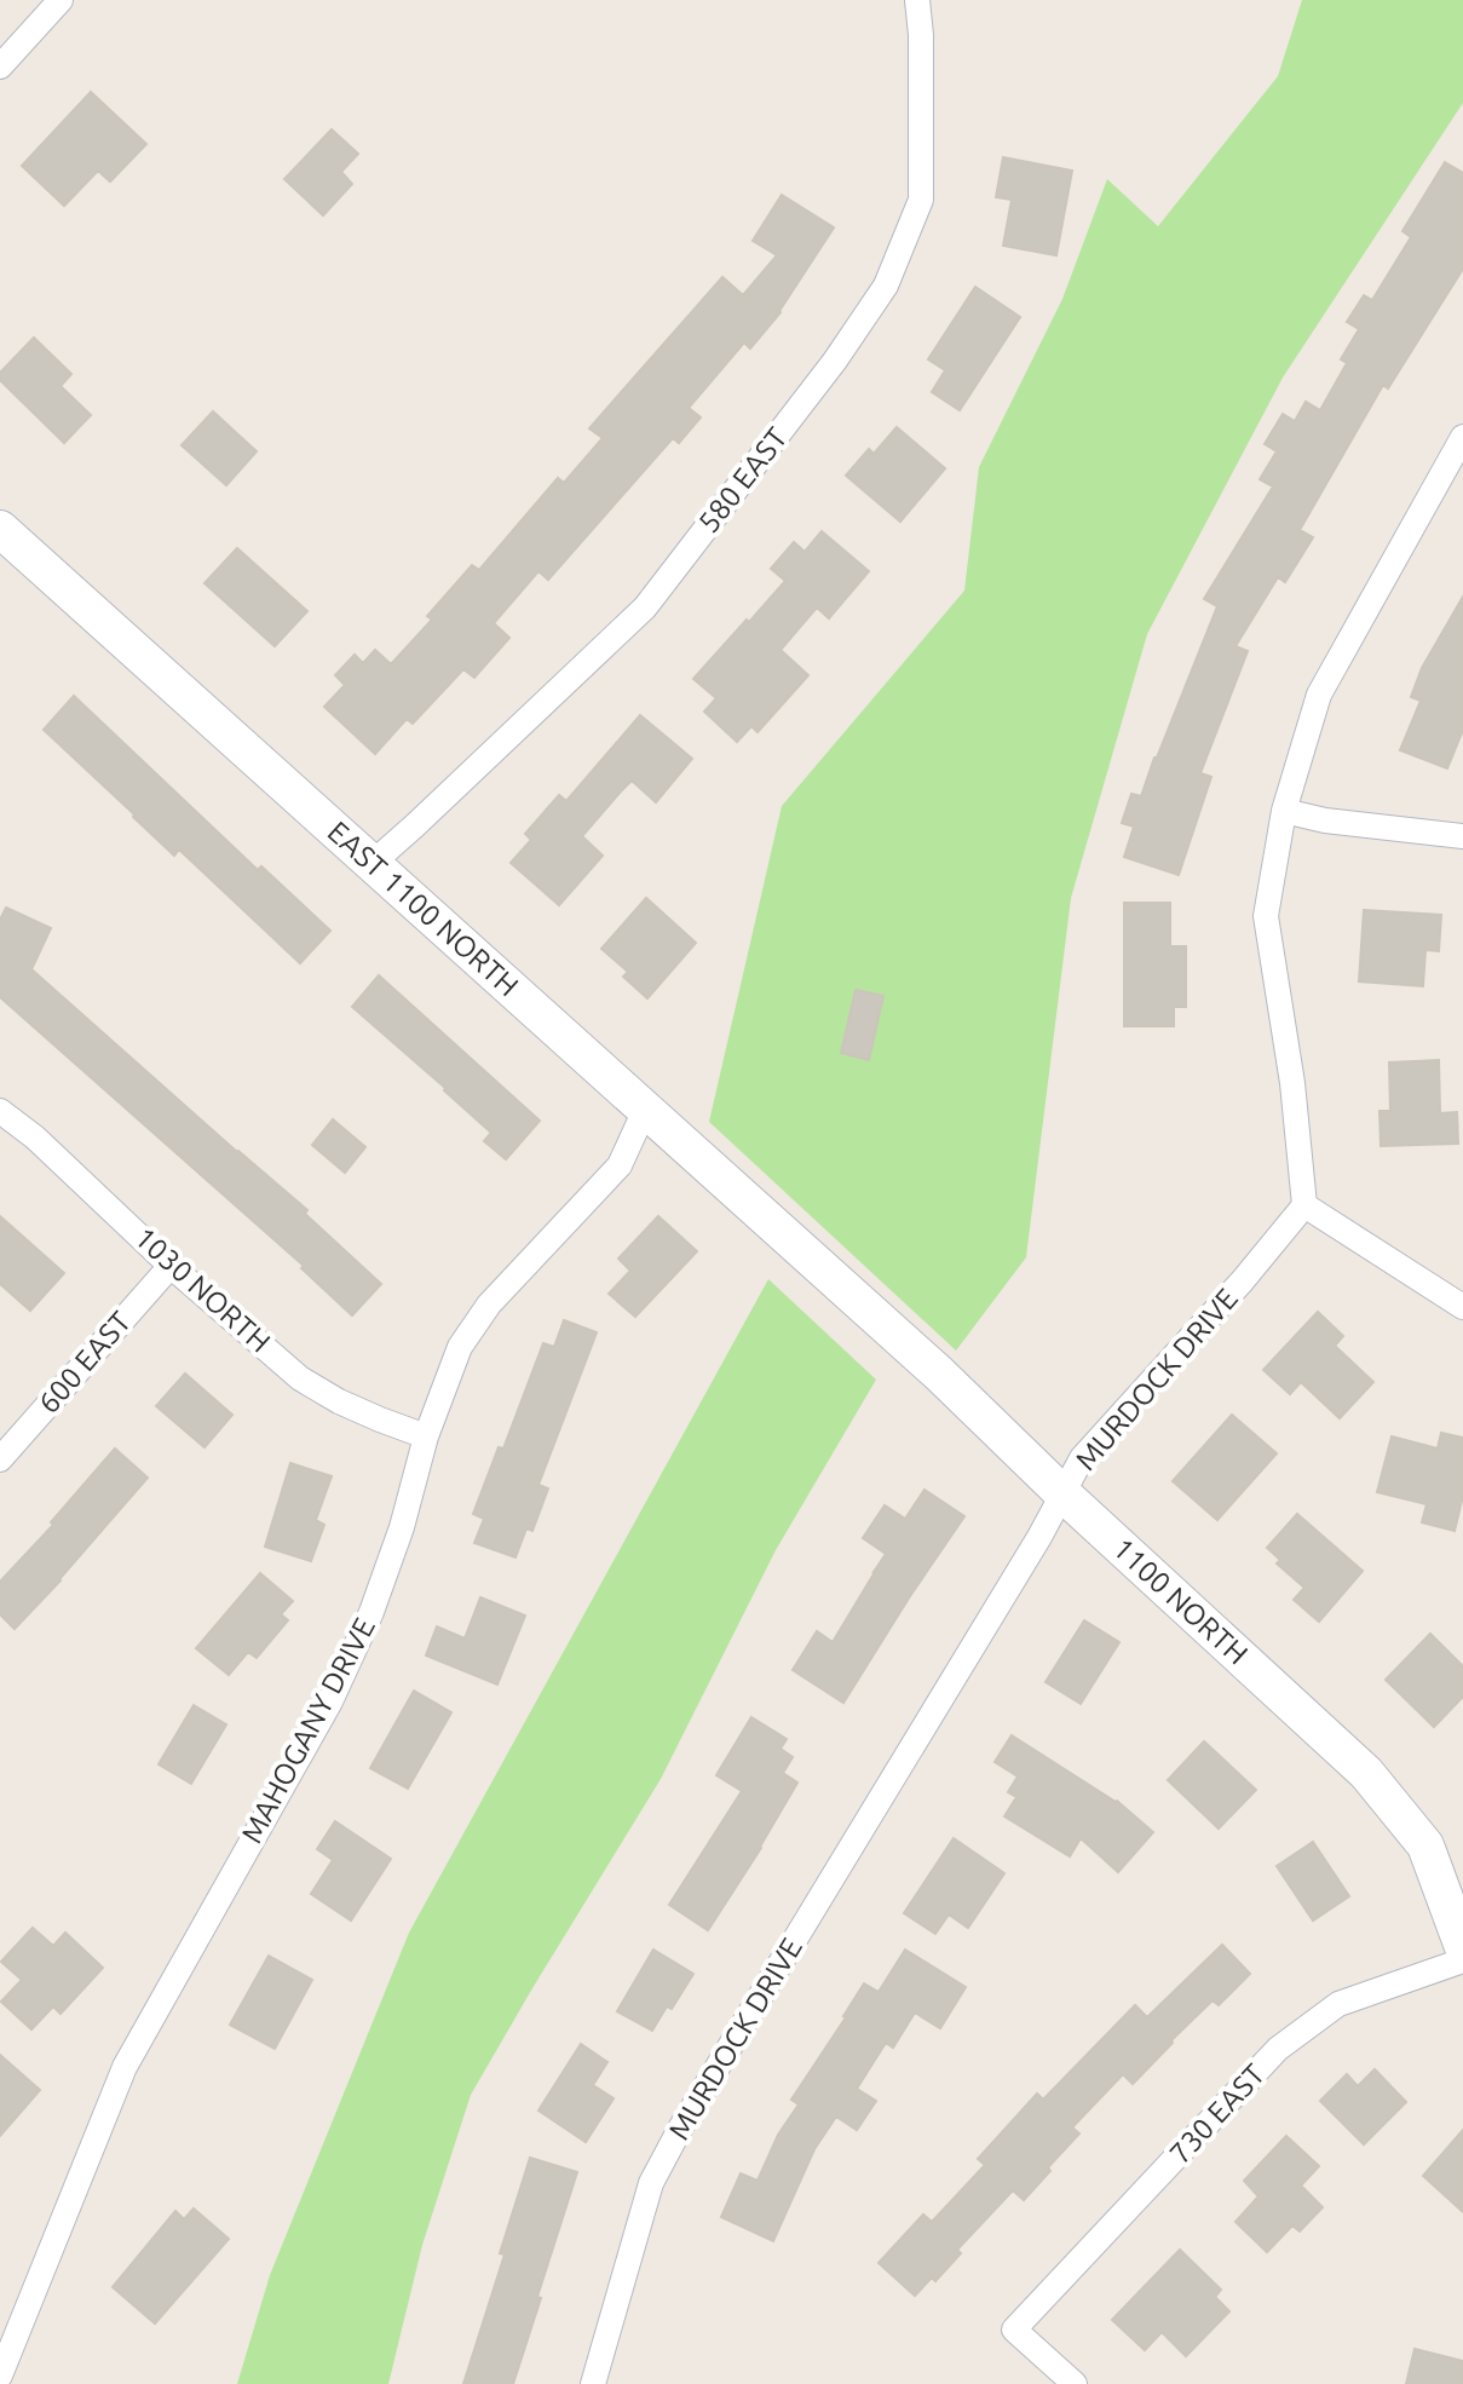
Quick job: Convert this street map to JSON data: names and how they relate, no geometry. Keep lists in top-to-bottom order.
{
  "streets": {
    "street": [
      "580 EAST",
      "EAST 1100 NORTH",
      "1030 NORTH",
      "600 EAST",
      "MURDOCK DRIVE",
      "1100 NORTH",
      "MAHOGANY DRIVE",
      "730 EAST"
    ]
  },
  "crossings": [
    ["580 EAST", "EAST 1100 NORTH"],
    ["EAST 1100 NORTH", "1100 NORTH"],
    ["EAST 1100 NORTH", "MAHOGANY DRIVE"],
    ["1030 NORTH", "600 EAST"],
    ["1030 NORTH", "MAHOGANY DRIVE"],
    ["MURDOCK DRIVE", "1100 NORTH"]
  ]
}
